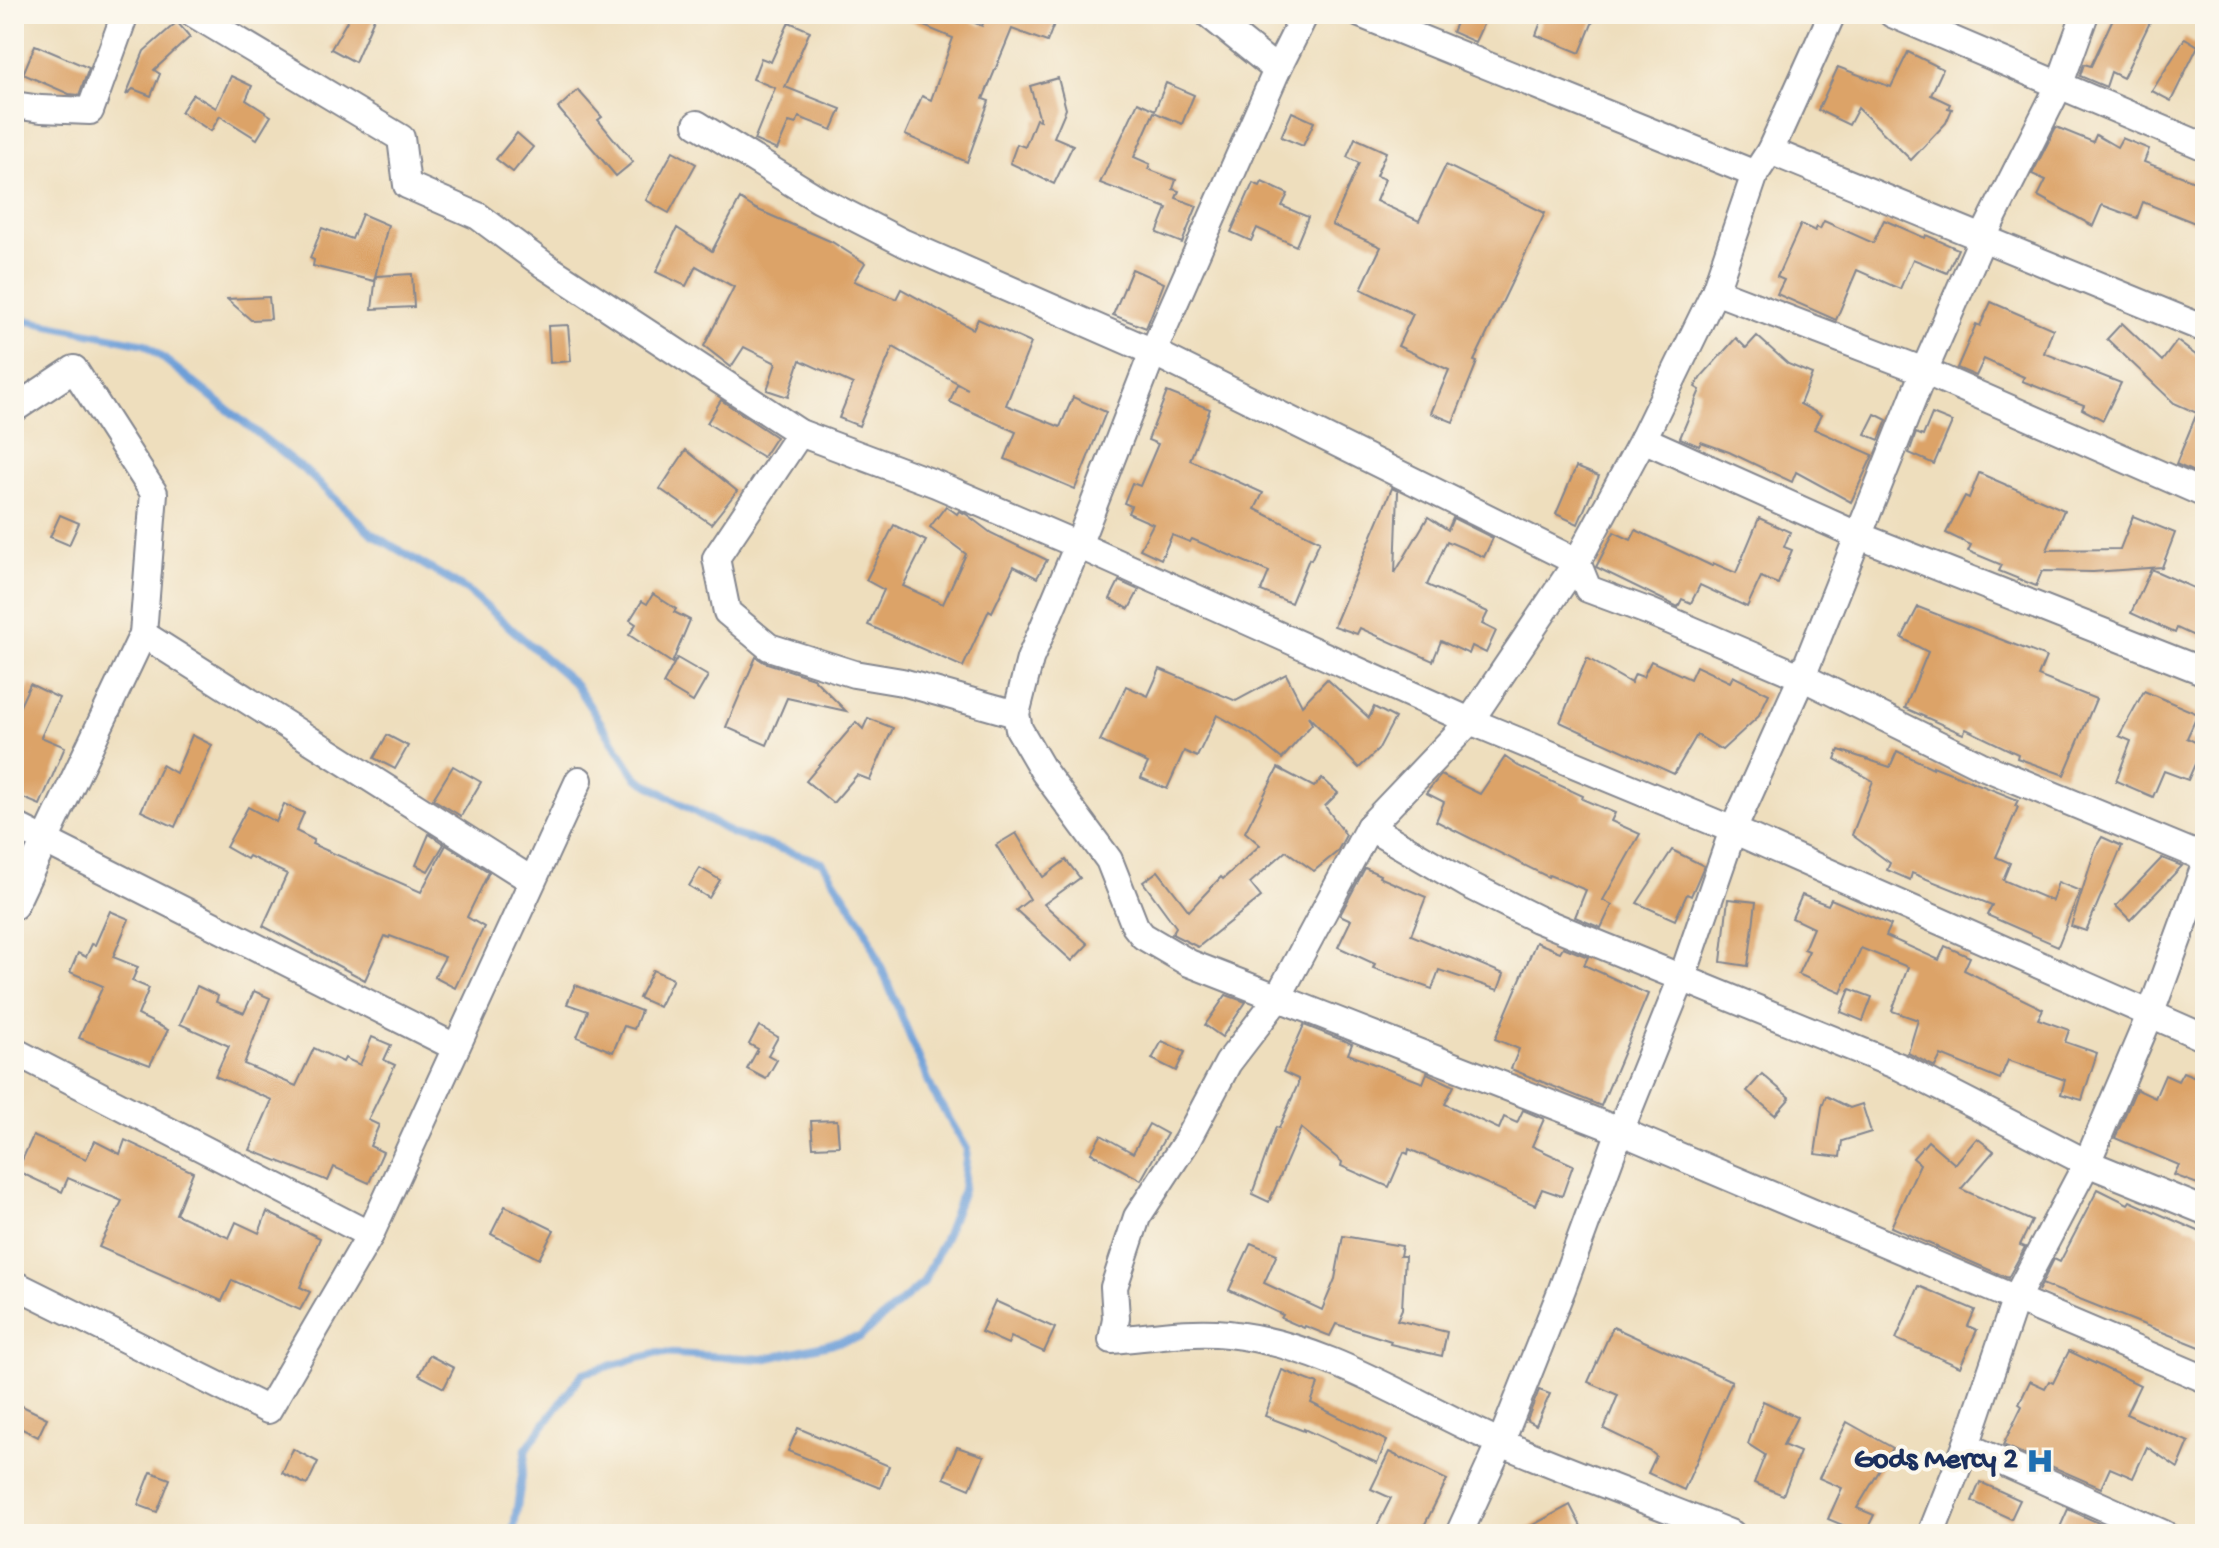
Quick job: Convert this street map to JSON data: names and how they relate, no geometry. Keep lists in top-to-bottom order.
{
  "places": {
    "hospital": ["Gods Mercy 2"]
  }
}
